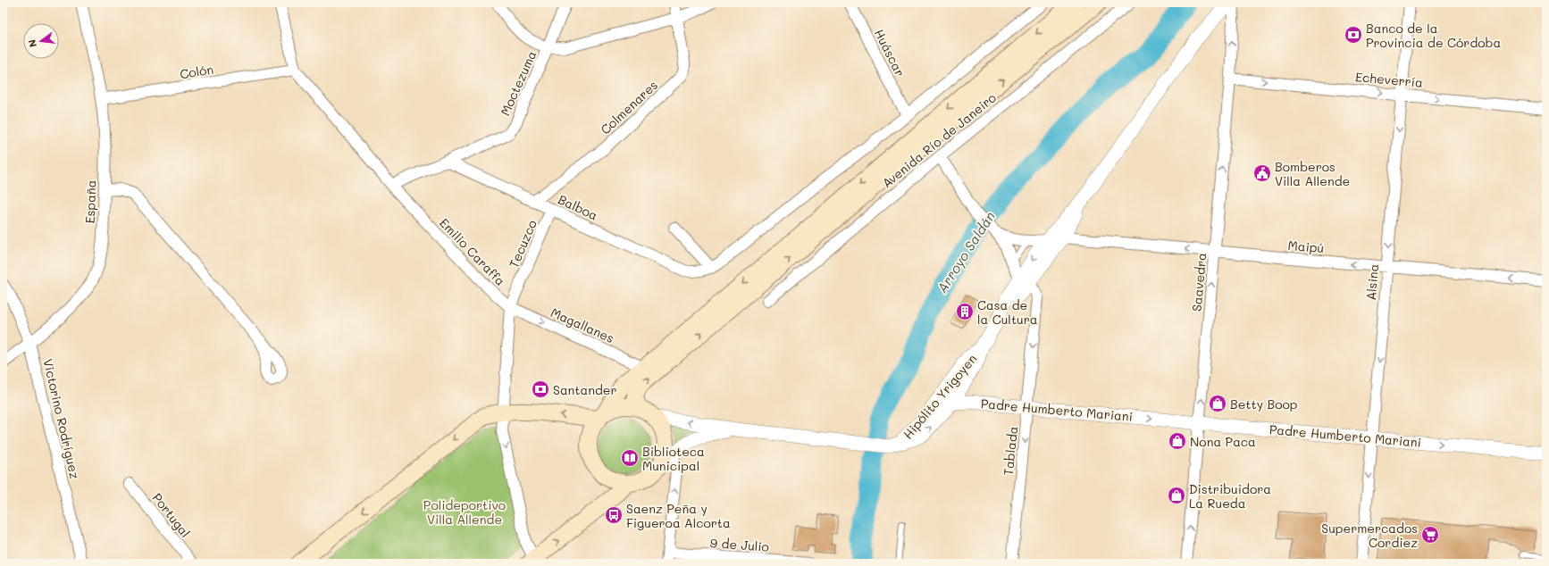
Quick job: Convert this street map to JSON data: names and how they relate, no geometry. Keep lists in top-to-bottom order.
{
  "streets": {
    "street": [
      "Huáscar",
      "Colón",
      "Echeverría",
      "Moctezuma",
      "Colmenares",
      "Avenida Río de Janeiro",
      "España",
      "Balboa",
      "Tecuzco",
      "Maipú",
      "Emilio Caraffa",
      "Saavedra",
      "Alsina",
      "Magallanes",
      "Hipólito Yrigoyen",
      "Padre Humberto Mariani",
      "Victorino Rodríguez",
      "Tablada",
      "Portugal",
      "9 de Julio"
    ]
  },
  "crossings": [
    ["Colón", "España"],
    ["Colón", "Emilio Caraffa"],
    ["Echeverría", "Saavedra"],
    ["Echeverría", "Alsina"],
    ["Moctezuma", "Balboa"],
    ["Moctezuma", "Emilio Caraffa"],
    ["Colmenares", "Balboa"],
    ["España", "Victorino Rodríguez"],
    ["Balboa", "Tecuzco"],
    ["Tecuzco", "Emilio Caraffa"],
    ["Tecuzco", "Magallanes"],
    ["Maipú", "Saavedra"],
    ["Maipú", "Alsina"],
    ["Emilio Caraffa", "Magallanes"],
    ["Saavedra", "Padre Humberto Mariani"],
    ["Alsina", "Padre Humberto Mariani"],
    ["Hipólito Yrigoyen", "Padre Humberto Mariani"],
    ["Hipólito Yrigoyen", "Tablada"],
    ["Padre Humberto Mariani", "Tablada"]
  ],
  "one_way": [
    "Echeverría",
    "Maipú",
    "Saavedra",
    "Alsina",
    "Magallanes",
    "Padre Humberto Mariani",
    "Tablada"
  ],
  "water": ["Arroyo Saldán"],
  "parks": ["Polideportivo Villa Allende"],
  "places": {
    "bank": ["Banco de la Provincia de Córdoba", "Santander"],
    "public building": ["Bomberos Villa Allende"],
    "building": ["Casa de la Cultura"],
    "shop": ["Betty Boop", "Nona Paca", "Distribuidora La Rueda"],
    "library": ["Biblioteca Municipal"],
    "bus stop": ["Saenz Peña y Figueroa Alcorta"],
    "supermarket": ["Supermercados Cordiez"]
  },
  "north": "left"
}
